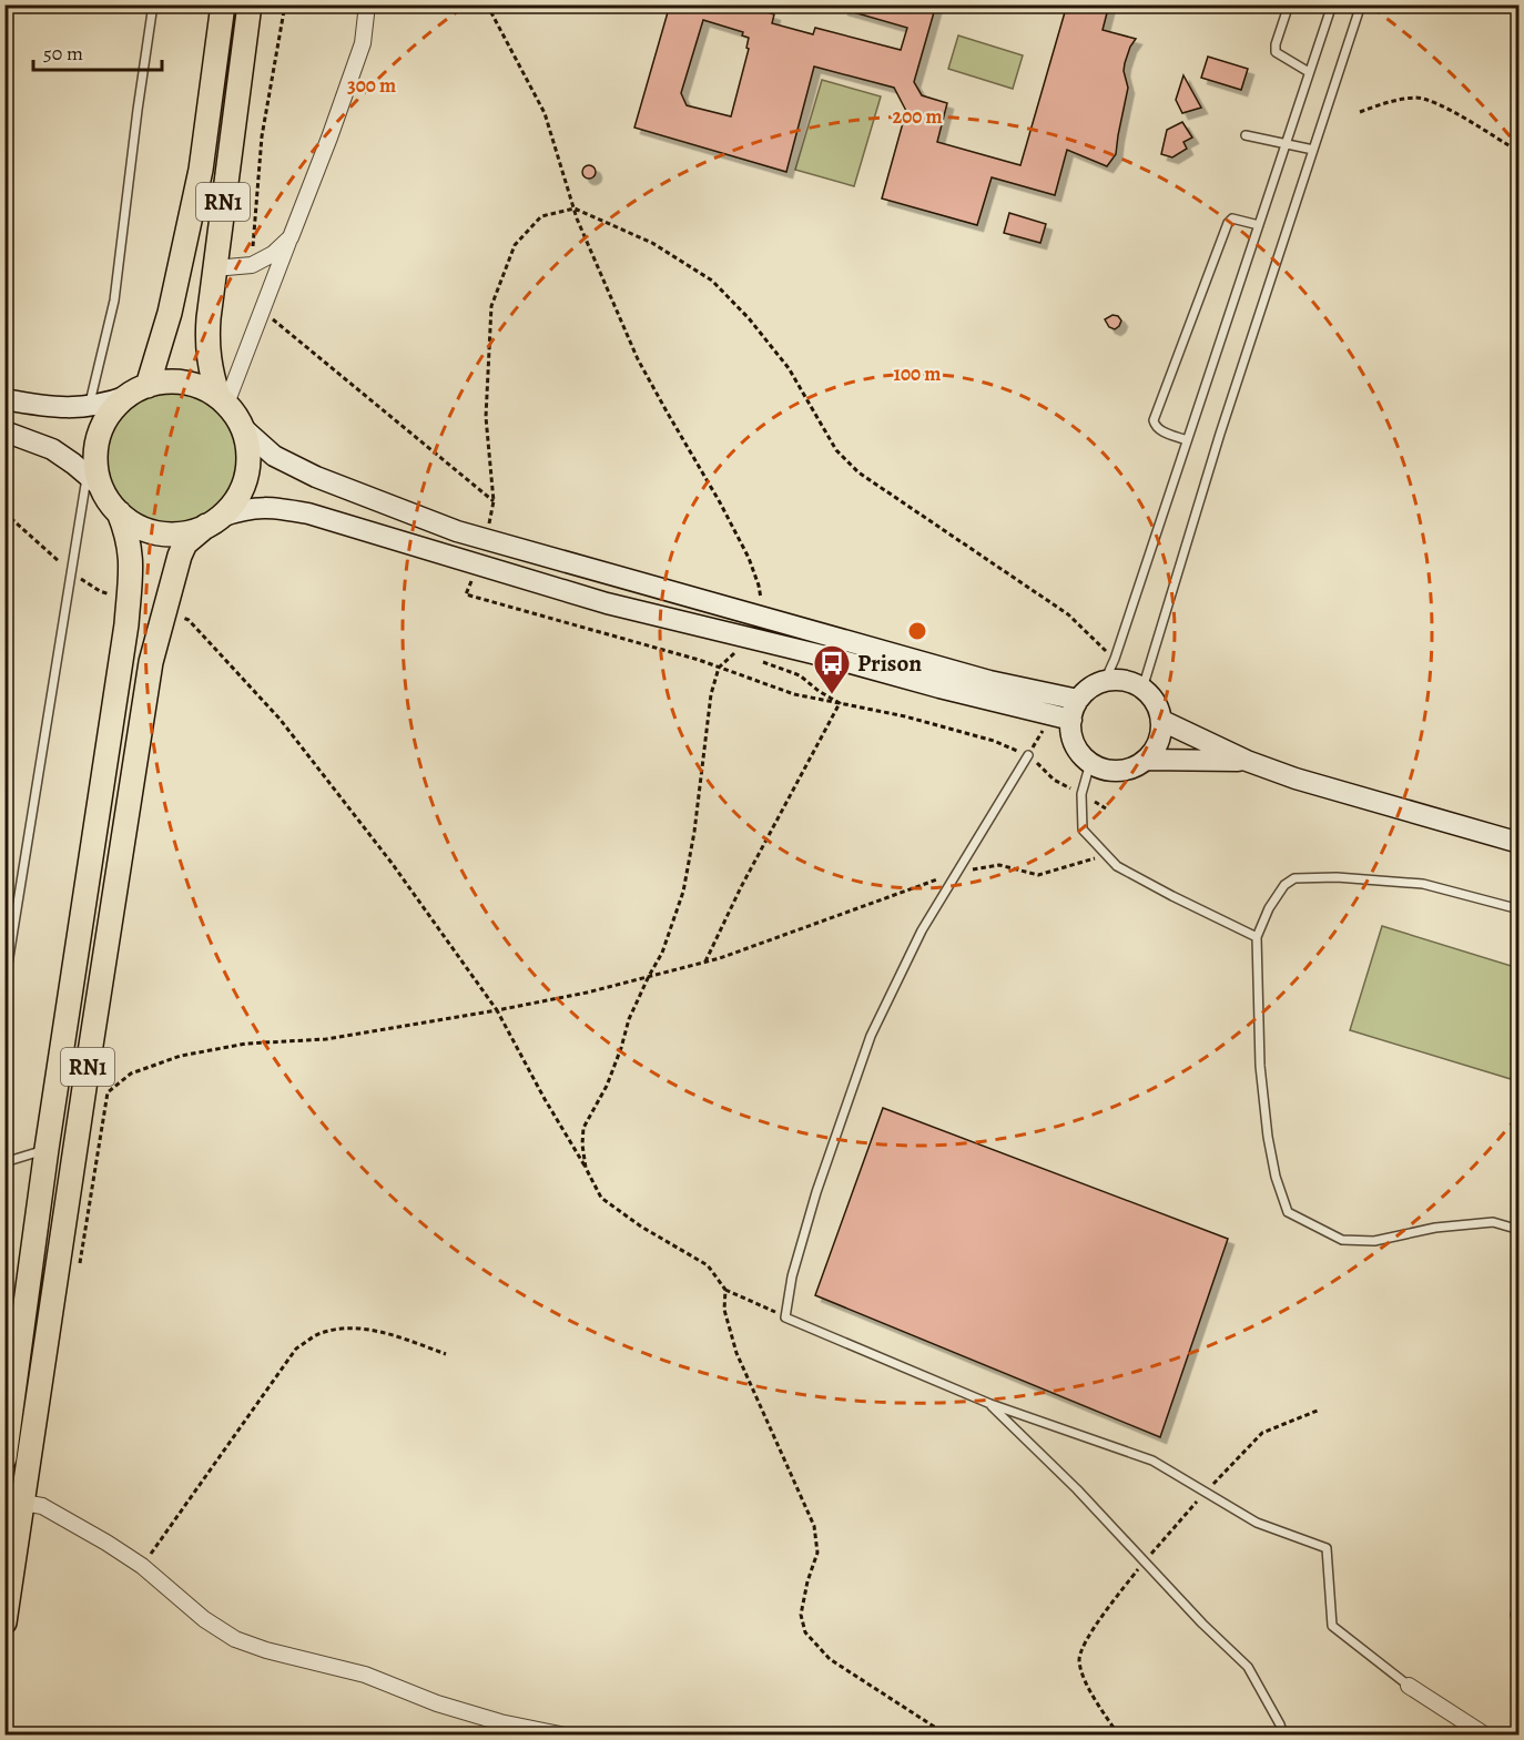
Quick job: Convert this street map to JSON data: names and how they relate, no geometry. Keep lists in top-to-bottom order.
{
  "streets": {
    "highway": ["RN1"]
  },
  "places": {
    "bus stop": ["Prison"]
  },
  "scale_bar": "50 m",
  "rings": ["300 m", "200 m", "100 m"]
}
